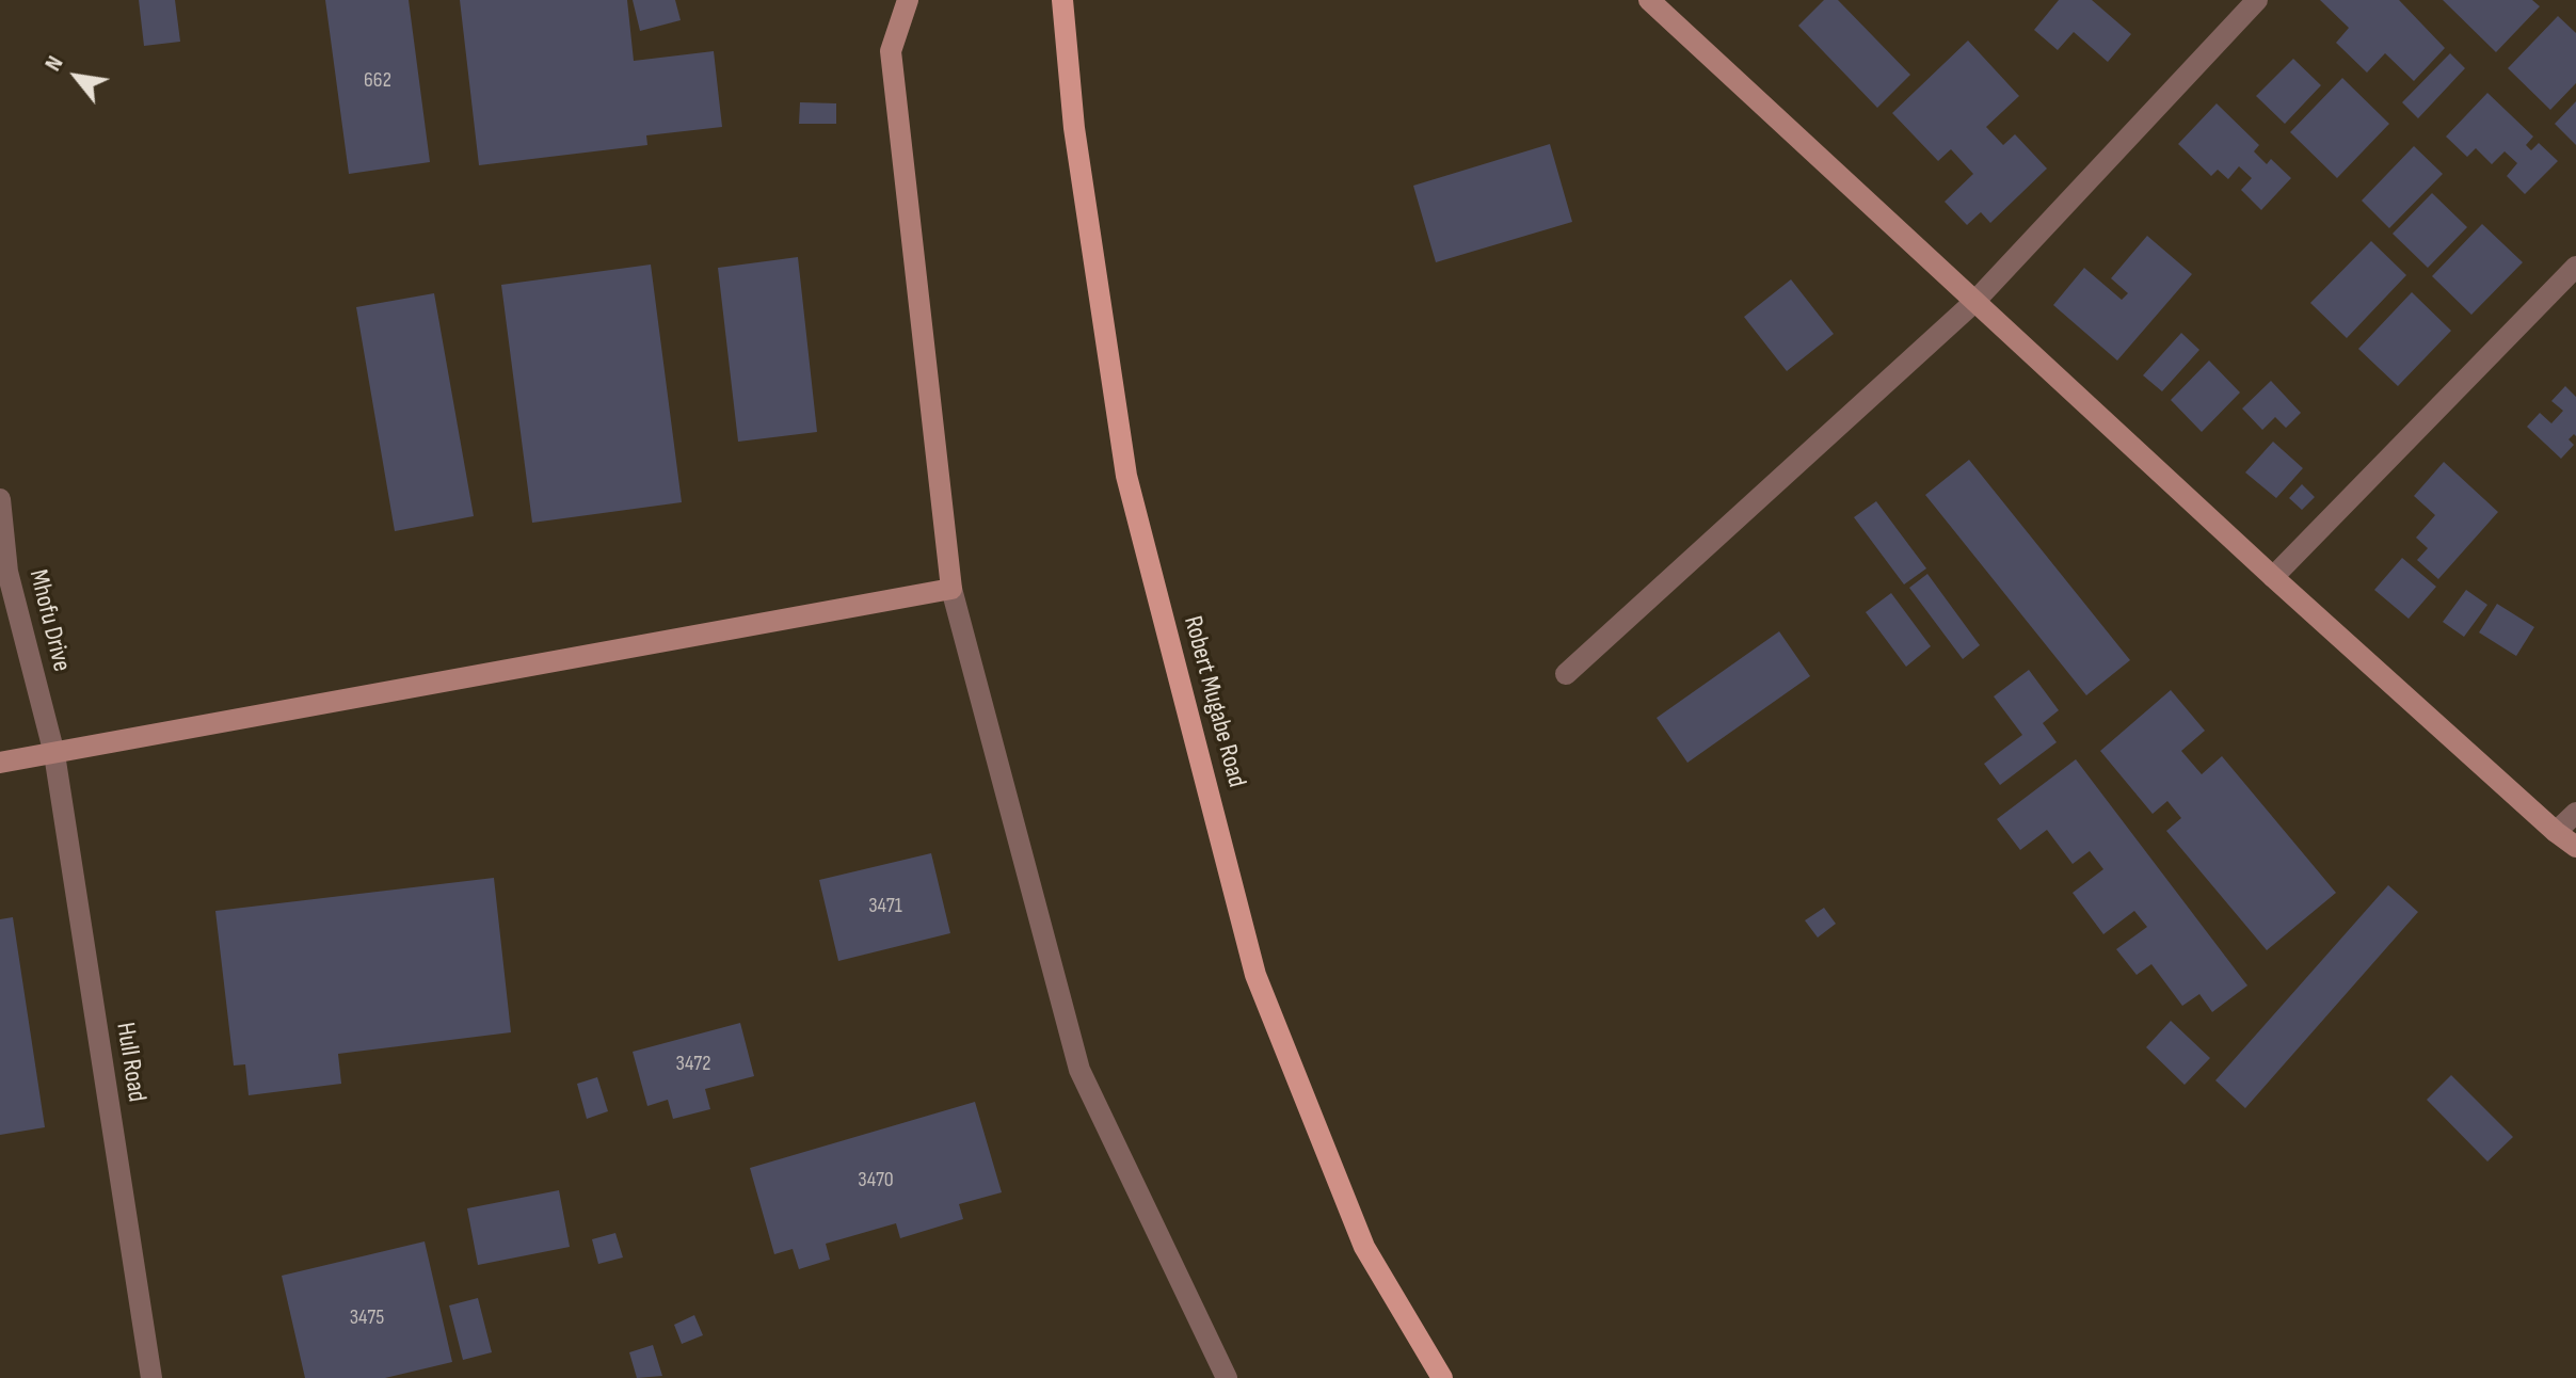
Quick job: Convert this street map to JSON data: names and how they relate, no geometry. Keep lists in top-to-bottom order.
{
  "streets": {
    "main road": ["Robert Mugabe Road"],
    "street": ["Mhofu Drive", "Hull Road"]
  },
  "crossings": [
    ["Mhofu Drive", "Hull Road"]
  ],
  "house_numbers": [
    "662",
    "3471",
    "3472",
    "3470",
    "3475"
  ],
  "north": "top left"
}
